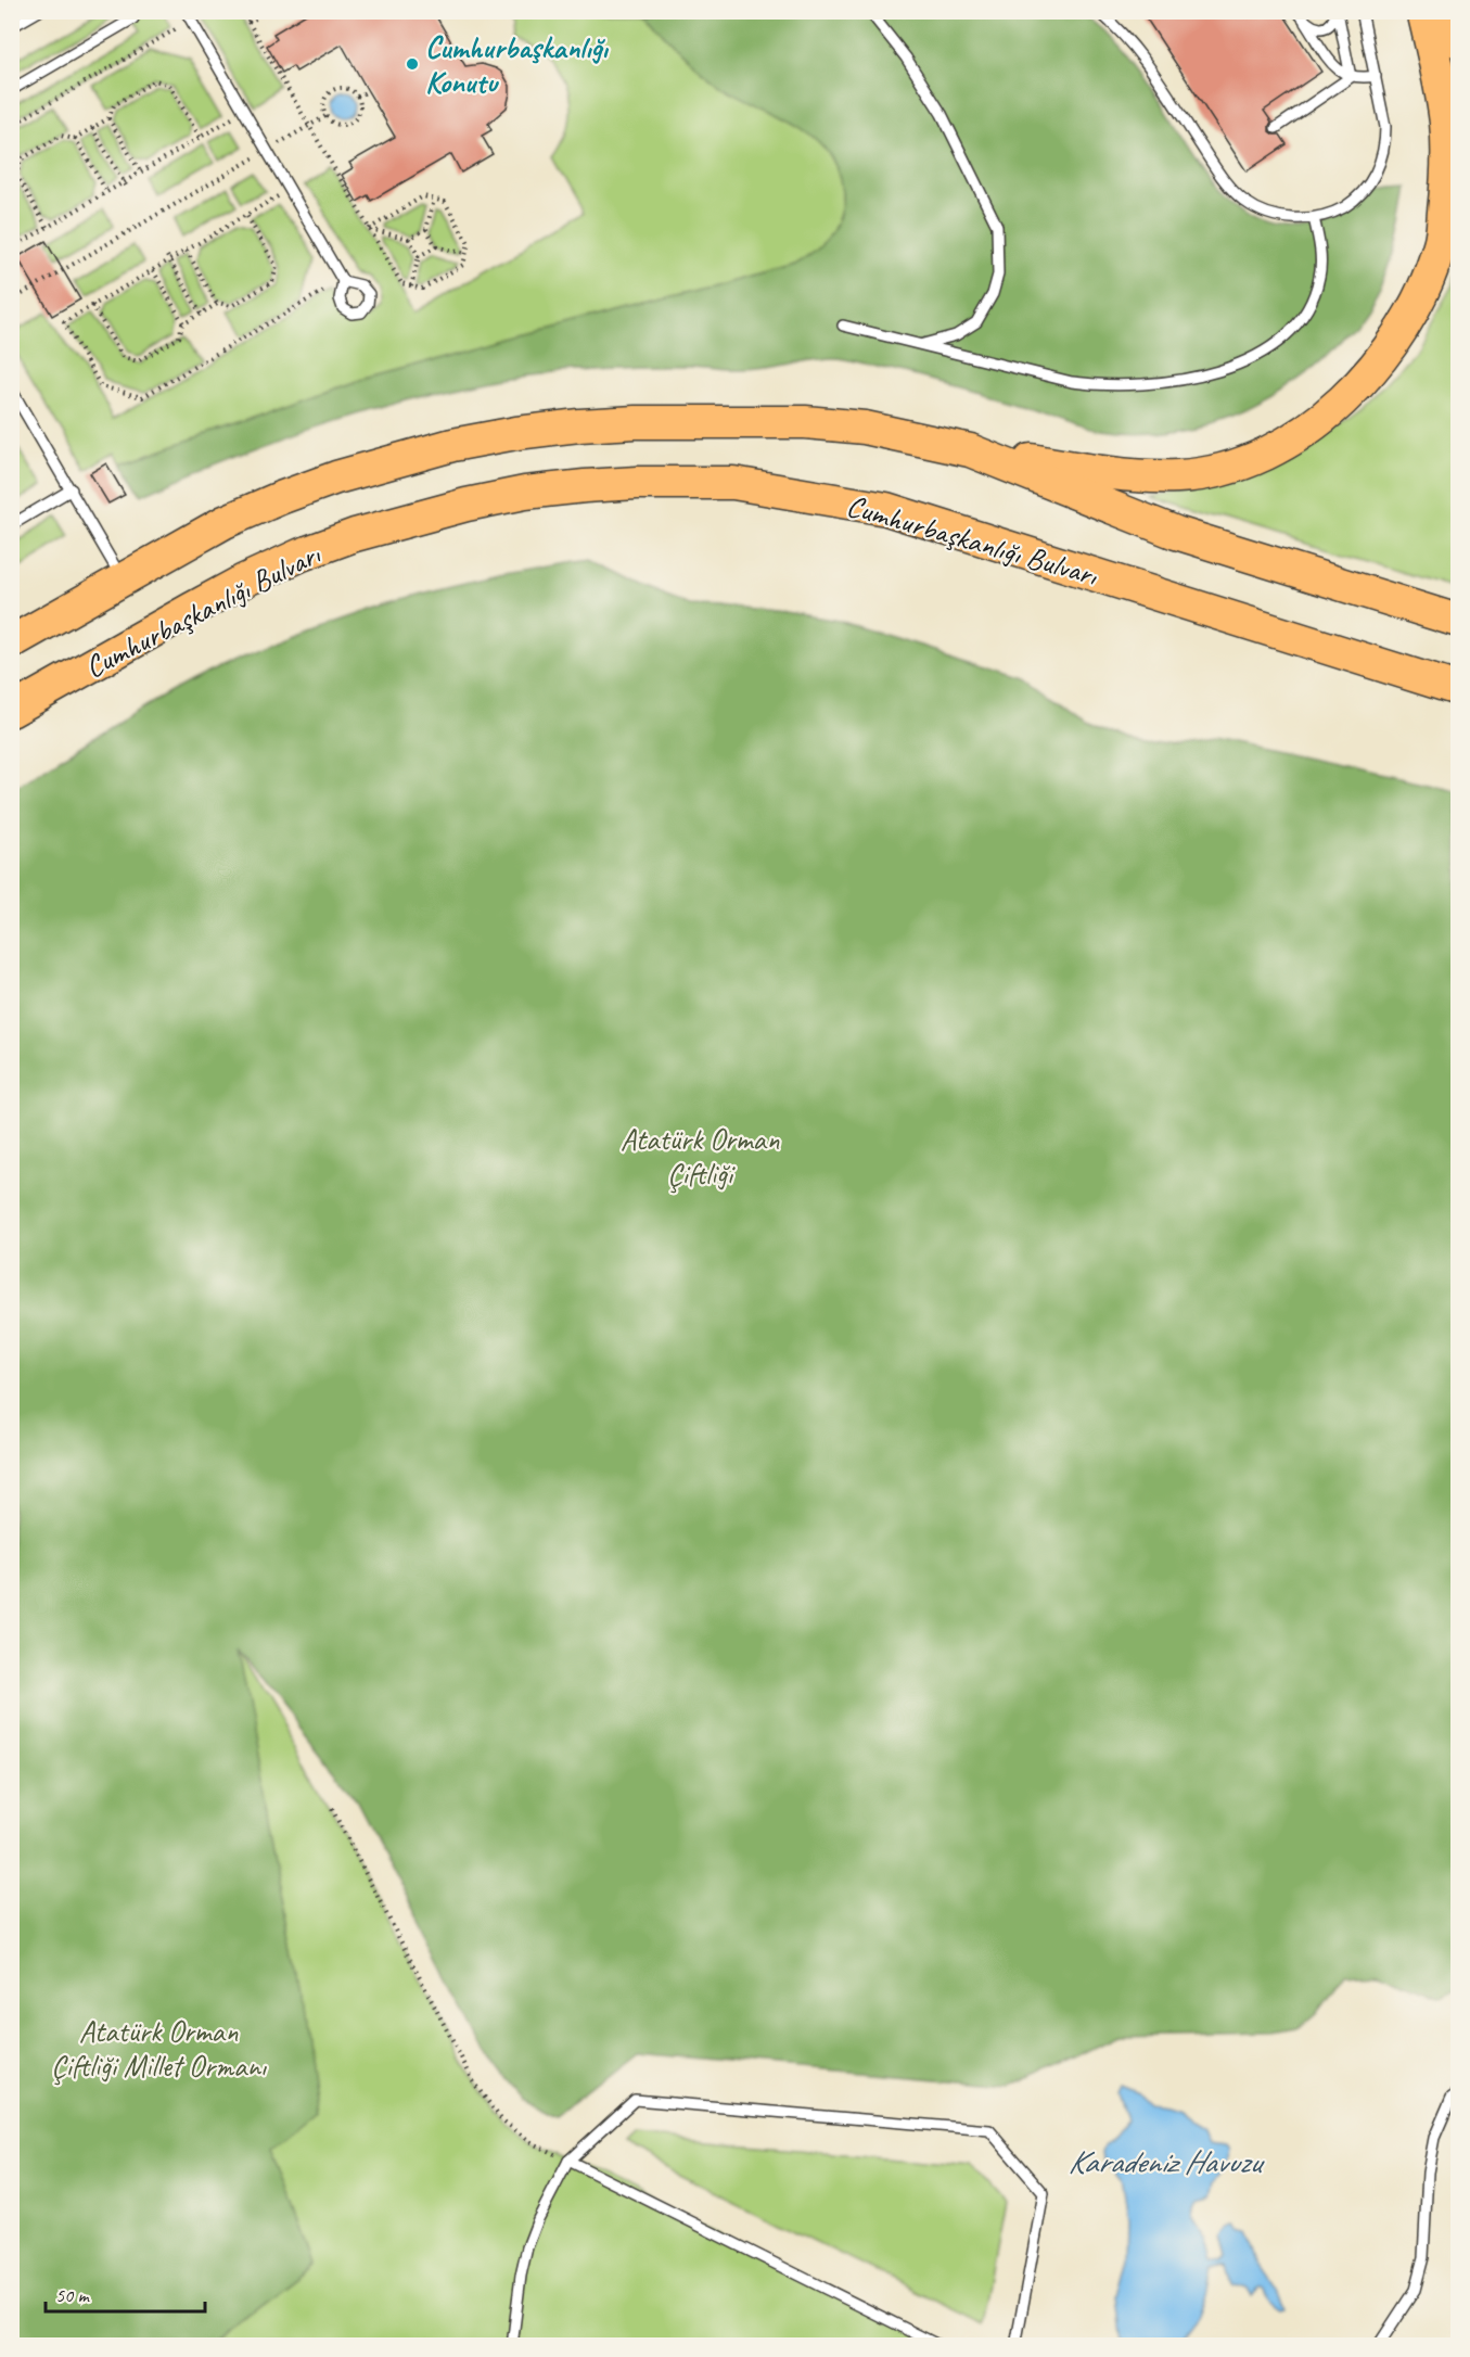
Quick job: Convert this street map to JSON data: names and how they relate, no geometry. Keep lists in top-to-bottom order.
{
  "streets": {
    "main road": ["Cumhurbaşkanlığı Bulvarı"]
  },
  "water": ["Karadeniz Havuzu"],
  "parks": ["Atatürk Orman Çiftliği", "Atatürk Orman Çiftliği Millet Ormanı"],
  "places": ["Cumhurbaşkanlığı Konutu"],
  "scale_bar": "50 m"
}
